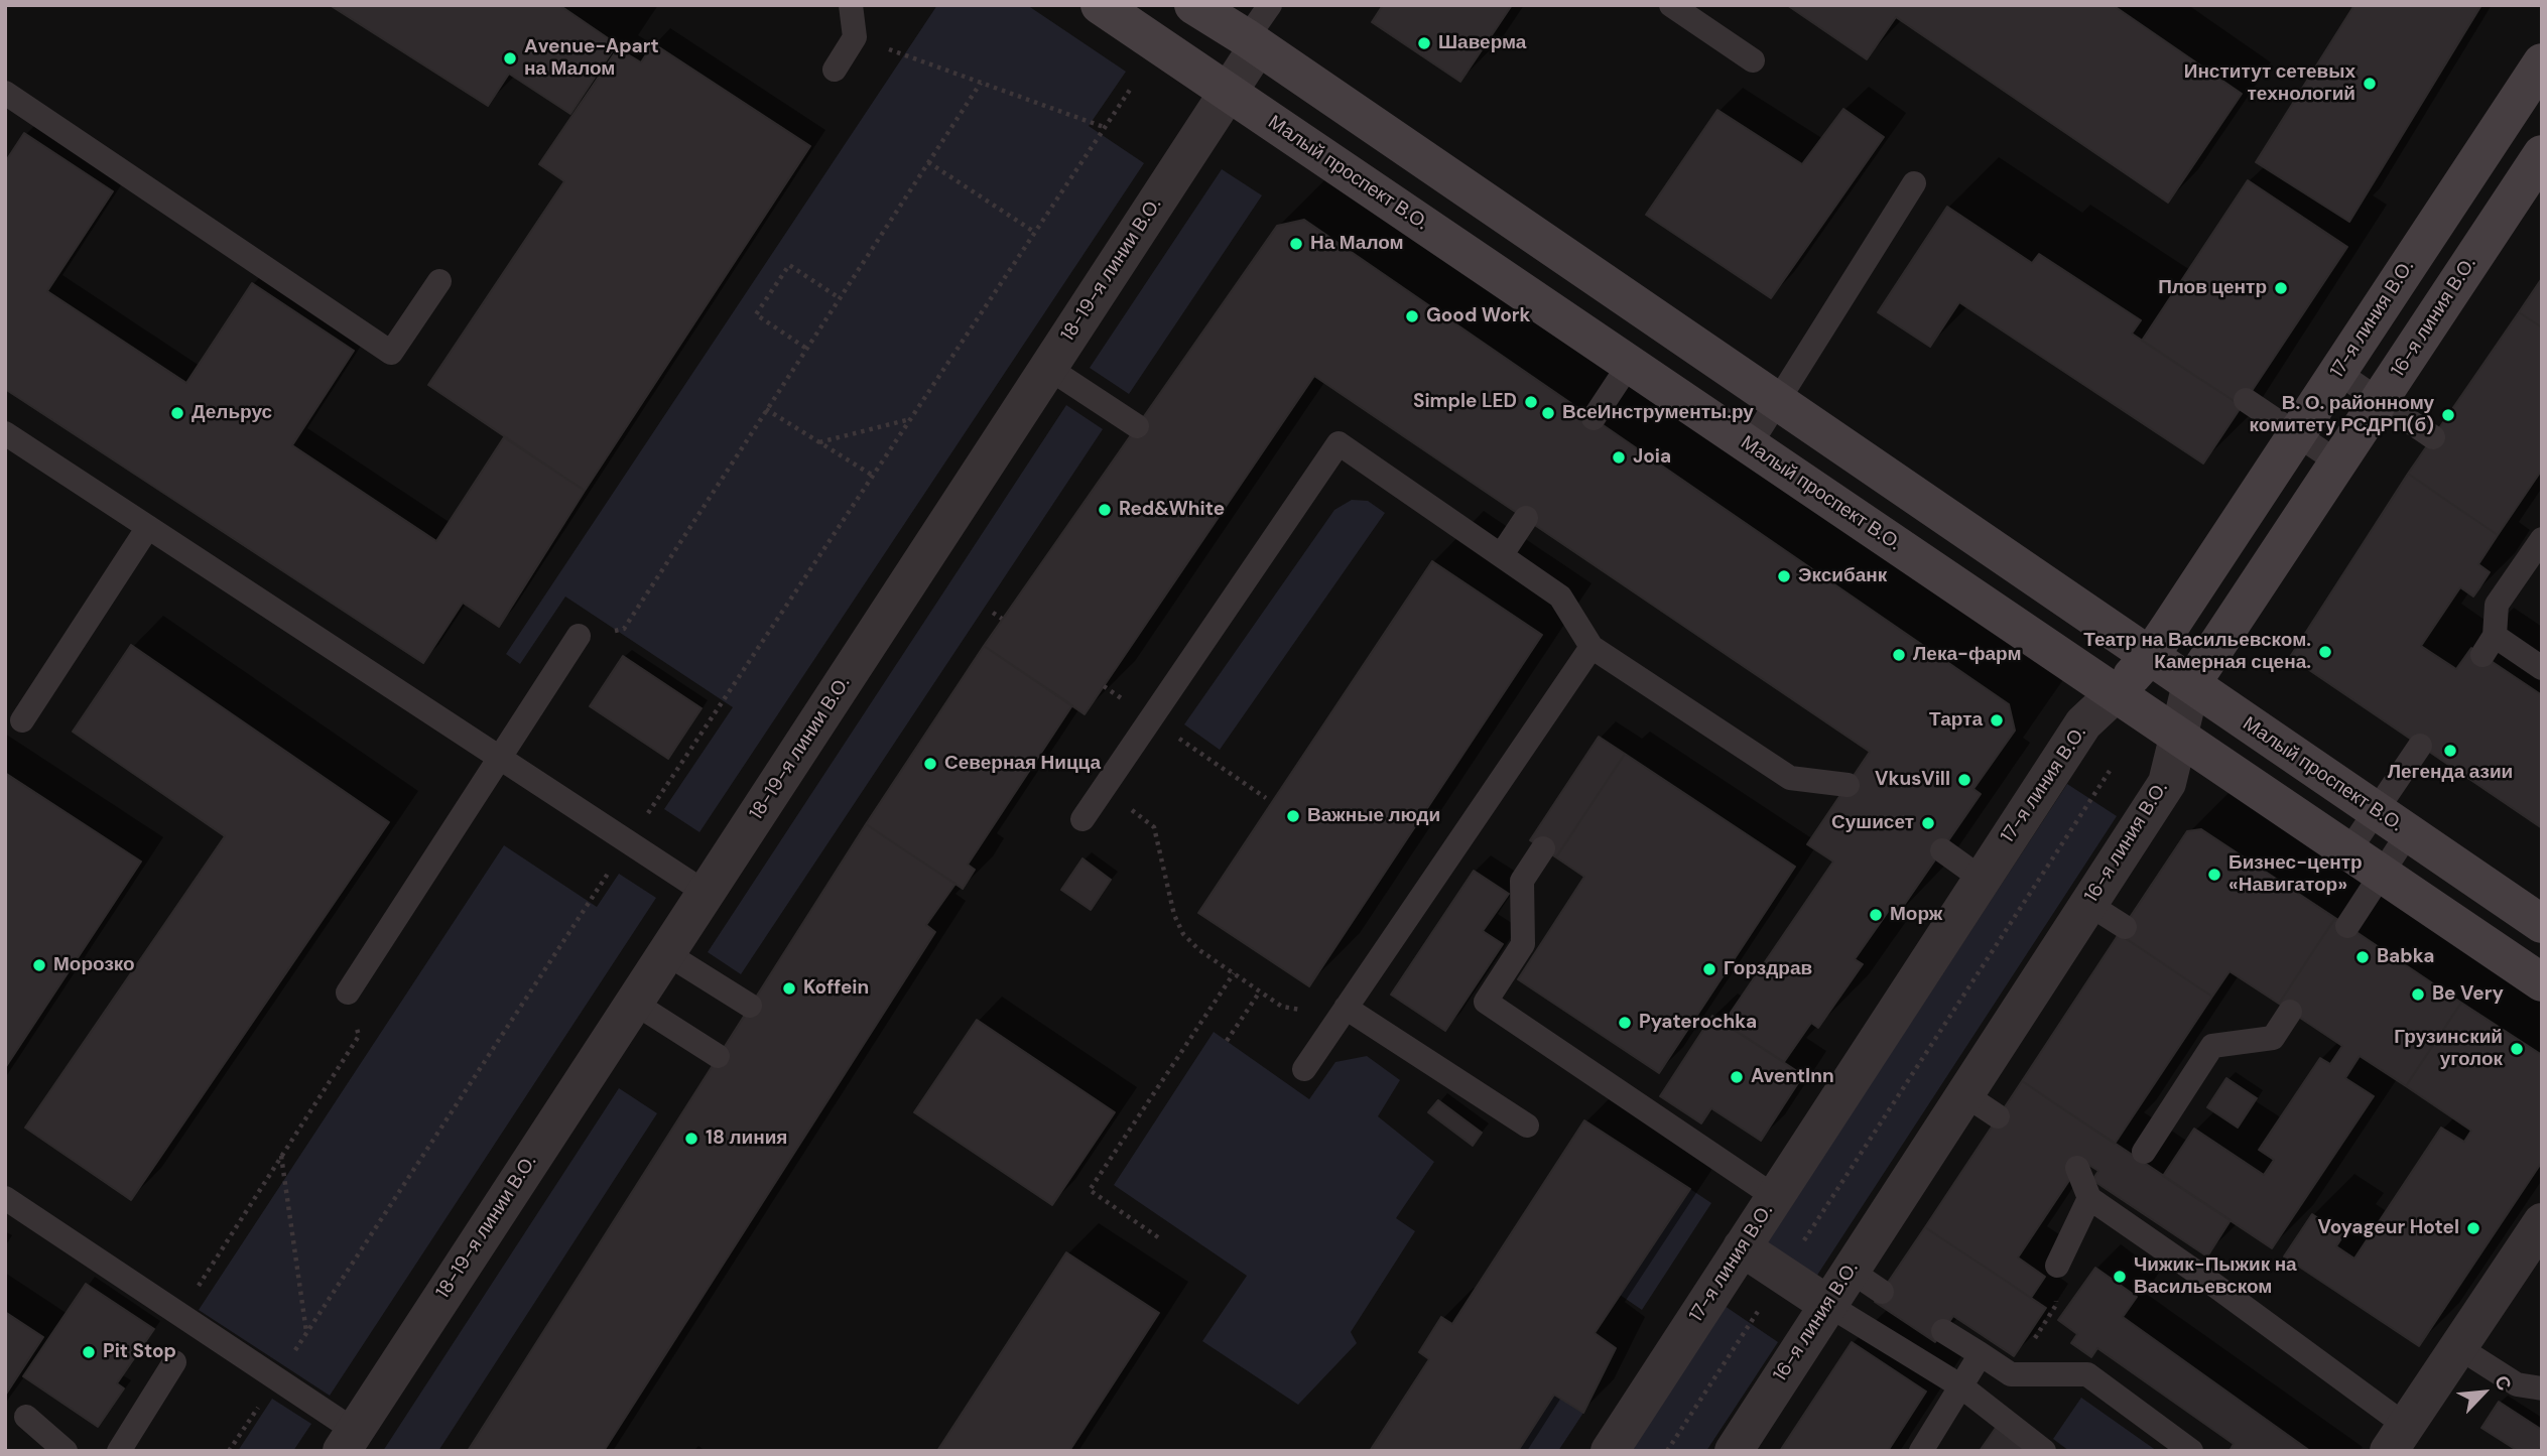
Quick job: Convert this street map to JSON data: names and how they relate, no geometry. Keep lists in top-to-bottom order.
{
  "streets": {
    "main road": ["Малый проспект В.О.", "16-я линия В.О.", "17-я линия В.О."],
    "street": ["18-19-я линии В.О."]
  },
  "crossings": [
    ["Малый проспект В.О.", "18-19-я линии В.О."],
    ["Малый проспект В.О.", "16-я линия В.О."],
    ["Малый проспект В.О.", "17-я линия В.О."]
  ],
  "places": [
    "Шаверма",
    "Аvenue-Apart на Малом",
    "Институт сетевых технологий",
    "На Малом",
    "Плов центр",
    "Good Work",
    "Simple LED",
    "Дельрус",
    "ВсеИнструменты.ру",
    "В. О. районному комитету РСДРП(б)",
    "Joia",
    "Red&White",
    "Эксибанк",
    "Театр на Васильевском. Камерная сцена.",
    "Лека-фарм",
    "Тарта",
    "Легенда азии",
    "Северная Ницца",
    "VkusVill",
    "Важные люди",
    "Сушисет",
    "Бизнес-центр «Навигатор»",
    "Морж",
    "Babka",
    "Морозко",
    "Горздрав",
    "Koffein",
    "Be Very",
    "Pyaterochka",
    "Грузинский уголок",
    "AventInn",
    "18 линия",
    "Voyageur Hotel",
    "Чижик-Пыжик на Васильевском",
    "Pit Stop"
  ],
  "north": "top right"
}
